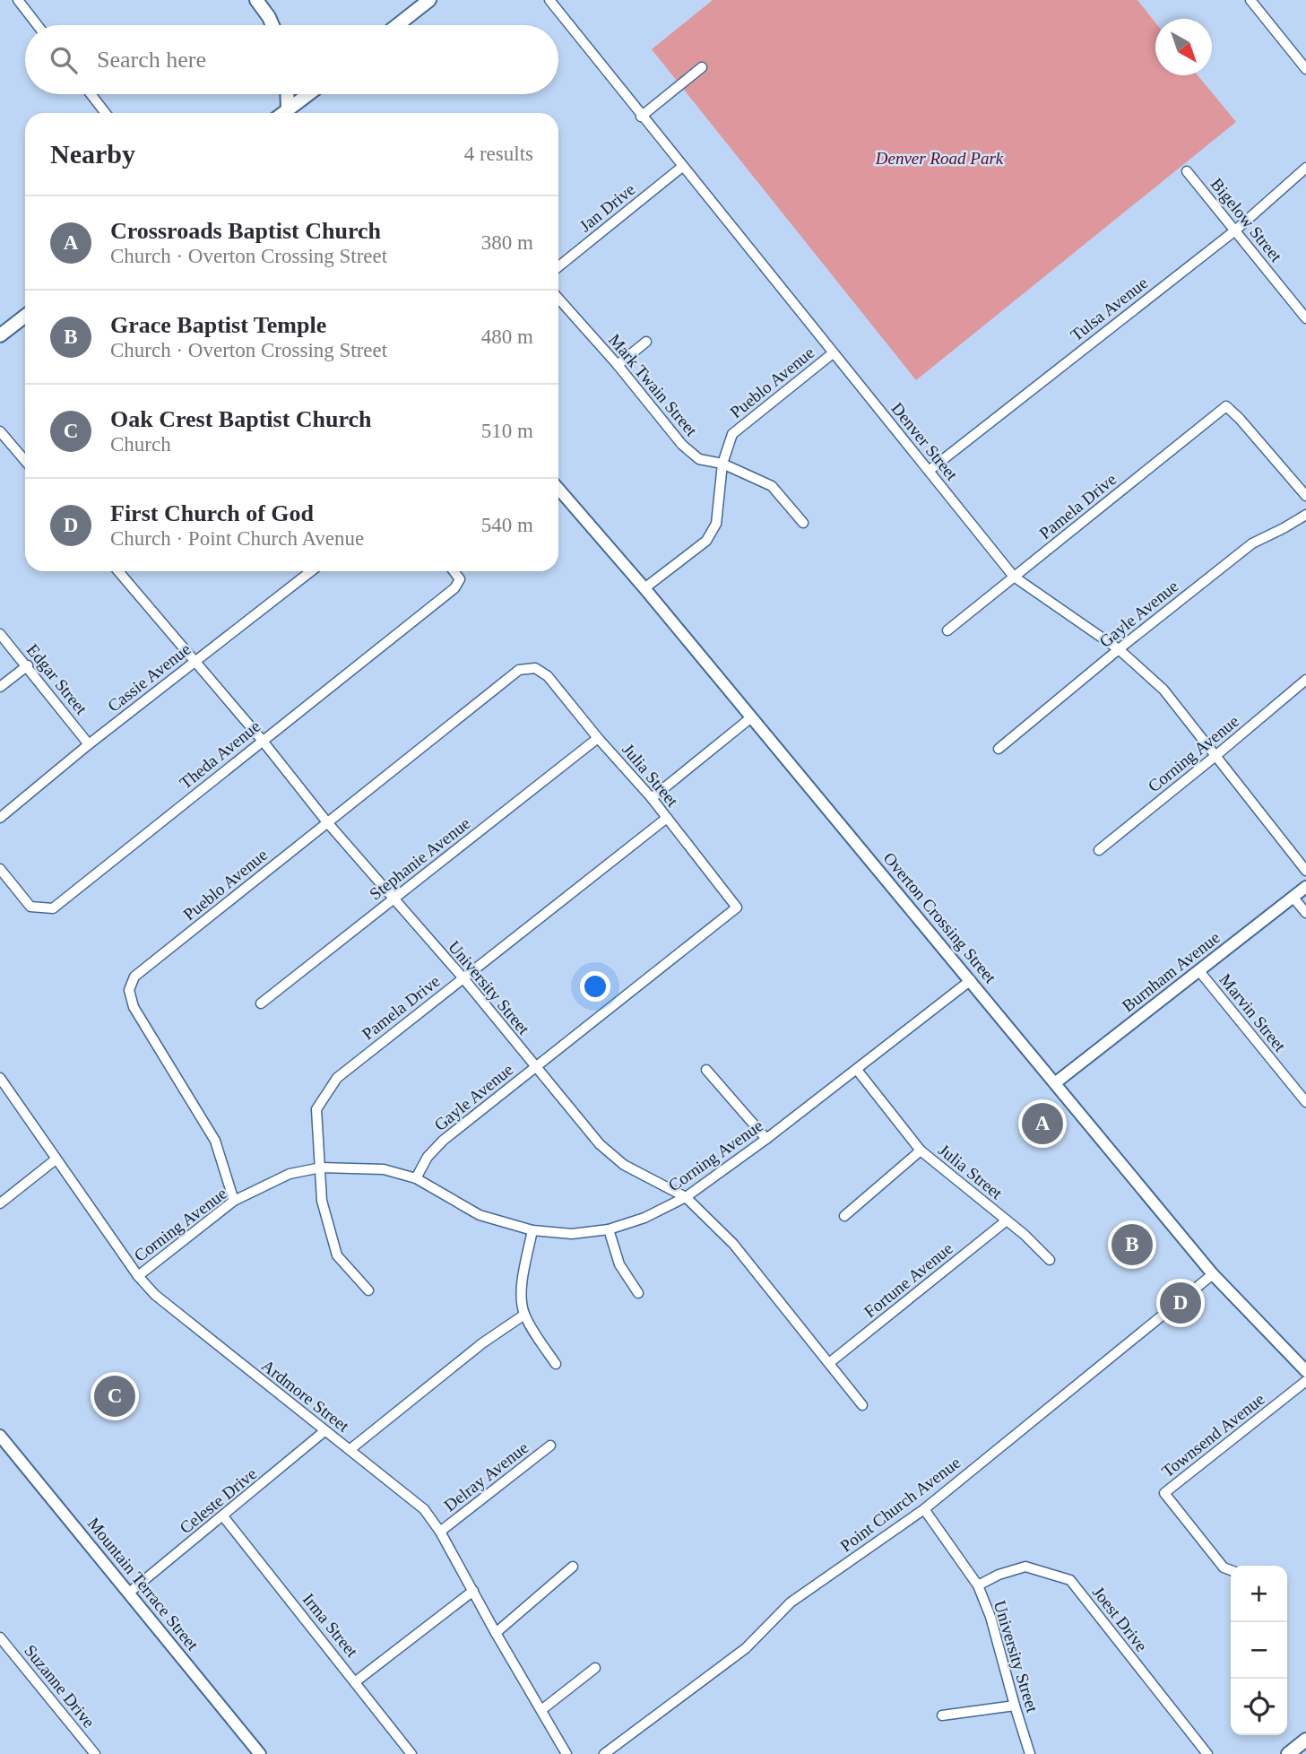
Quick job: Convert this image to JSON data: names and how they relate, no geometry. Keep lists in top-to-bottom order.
{
  "streets": {
    "street": [
      "Jan Drive",
      "Bigelow Street",
      "Tulsa Avenue",
      "Pueblo Avenue",
      "Mark Twain Street",
      "Denver Street",
      "Pamela Drive",
      "Gayle Avenue",
      "Cassie Avenue",
      "Edgar Street",
      "Corning Avenue",
      "Theda Avenue",
      "Julia Street",
      "Stephanie Avenue",
      "Overton Crossing Street",
      "Burnham Avenue",
      "University Street",
      "Marvin Street",
      "Fortune Avenue",
      "Ardmore Street",
      "Townsend Avenue",
      "Delray Avenue",
      "Celeste Drive",
      "Point Church Avenue",
      "Mountain Terrace Street",
      "Joest Drive",
      "Irma Street",
      "Suzanne Drive"
    ]
  },
  "crossings": [
    ["Jan Drive", "Denver Street"],
    ["Bigelow Street", "Tulsa Avenue"],
    ["Tulsa Avenue", "Denver Street"],
    ["Pueblo Avenue", "Mark Twain Street"],
    ["Pueblo Avenue", "Denver Street"],
    ["Pueblo Avenue", "Corning Avenue"],
    ["Pueblo Avenue", "Julia Street"],
    ["Pueblo Avenue", "Overton Crossing Street"],
    ["Pueblo Avenue", "University Street"],
    ["Denver Street", "Pamela Drive"],
    ["Denver Street", "Gayle Avenue"],
    ["Denver Street", "Corning Avenue"],
    ["Pamela Drive", "Corning Avenue"],
    ["Pamela Drive", "Julia Street"],
    ["Pamela Drive", "University Street"],
    ["Gayle Avenue", "Corning Avenue"],
    ["Gayle Avenue", "Julia Street"],
    ["Gayle Avenue", "University Street"],
    ["Cassie Avenue", "Edgar Street"],
    ["Cassie Avenue", "University Street"],
    ["Corning Avenue", "Julia Street"],
    ["Corning Avenue", "Overton Crossing Street"],
    ["Corning Avenue", "University Street"],
    ["Corning Avenue", "Ardmore Street"],
    ["Theda Avenue", "University Street"],
    ["Julia Street", "Stephanie Avenue"],
    ["Julia Street", "Fortune Avenue"],
    ["Stephanie Avenue", "University Street"],
    ["Overton Crossing Street", "Burnham Avenue"],
    ["Overton Crossing Street", "Point Church Avenue"],
    ["Burnham Avenue", "Marvin Street"],
    ["University Street", "Fortune Avenue"],
    ["University Street", "Point Church Avenue"],
    ["University Street", "Joest Drive"],
    ["Ardmore Street", "Delray Avenue"],
    ["Ardmore Street", "Celeste Drive"],
    ["Celeste Drive", "Mountain Terrace Street"],
    ["Celeste Drive", "Irma Street"]
  ],
  "parks": ["Denver Road Park"],
  "north": "bottom right",
  "page": {
    "search": "Search here",
    "heading": ["Nearby", "4 results"],
    "list": [
      {
        "mark": "A",
        "name": "Crossroads Baptist Church",
        "note": "Church · Overton Crossing Street",
        "value": "380 m"
      },
      {
        "mark": "B",
        "name": "Grace Baptist Temple",
        "note": "Church · Overton Crossing Street",
        "value": "480 m"
      },
      {
        "mark": "C",
        "name": "Oak Crest Baptist Church",
        "note": "Church",
        "value": "510 m"
      },
      {
        "mark": "D",
        "name": "First Church of God",
        "note": "Church · Point Church Avenue",
        "value": "540 m"
      }
    ],
    "pins": [
      "A",
      "B",
      "D",
      "C"
    ],
    "map_buttons": ["+", "−"]
  }
}
